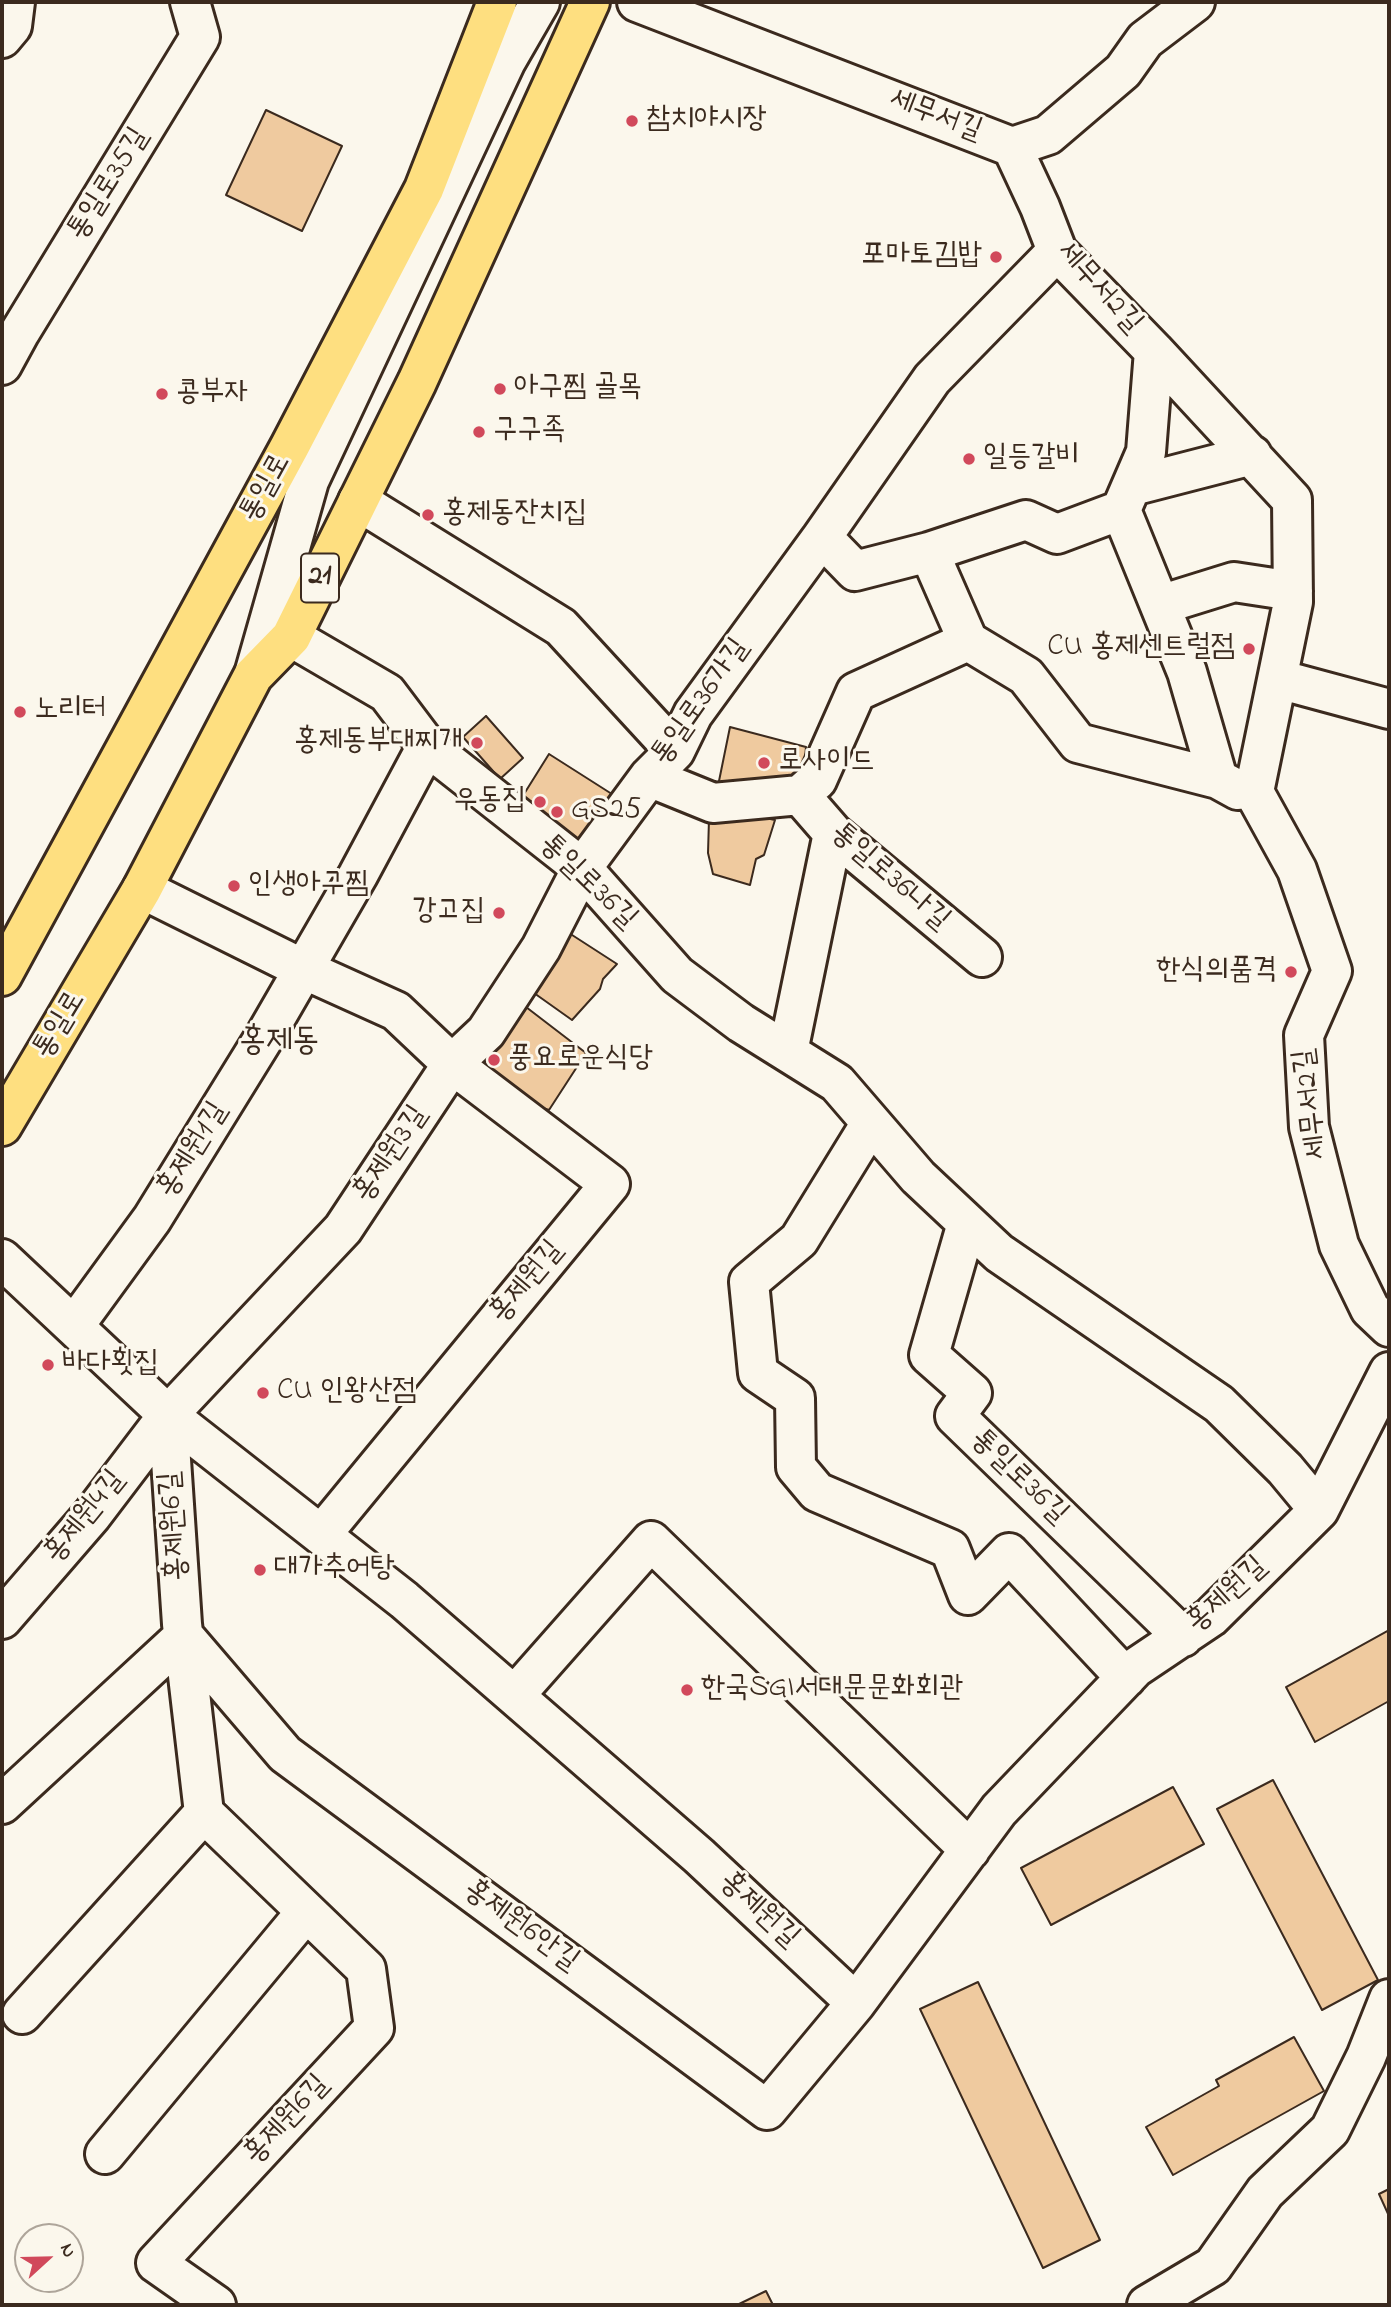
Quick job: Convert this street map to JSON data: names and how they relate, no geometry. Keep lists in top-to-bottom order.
{
  "streets": {
    "main road": ["통일로", "21"],
    "street": [
      "세무서길",
      "통일로35길",
      "세무서2길",
      "통일로36가길",
      "통일로36나길",
      "통일로36길",
      "홍제원1길",
      "홍제원3길",
      "홍제원길",
      "홍제원4길",
      "홍제원6길",
      "홍제원6안길"
    ]
  },
  "crossings": [
    ["세무서길", "세무서2길"],
    ["세무서2길", "통일로36가길"],
    ["통일로", "통일로36길"],
    ["통일로36가길", "통일로36길"],
    ["통일로36가길", "홍제원3길"],
    ["통일로36길", "홍제원1길"],
    ["통일로36길", "홍제원3길"],
    ["통일로36길", "홍제원길"],
    ["홍제원1길", "홍제원길"],
    ["홍제원3길", "홍제원길"],
    ["홍제원3길", "홍제원4길"],
    ["홍제원3길", "홍제원6길"],
    ["홍제원길", "홍제원4길"],
    ["홍제원길", "홍제원6길"],
    ["홍제원길", "홍제원6안길"],
    ["홍제원4길", "홍제원6길"],
    ["홍제원6길", "홍제원6안길"]
  ],
  "districts": ["홍제동"],
  "places": [
    "참치야시장",
    "포마토김밥",
    "아구찜 골목",
    "콩부자",
    "구구족",
    "일등갈비",
    "홍제동잔치집",
    "CU 홍제센트럴점",
    "노리터",
    "홍제동부대찌개",
    "로사이드",
    "우동집",
    "GS25",
    "인생아구찜",
    "강고집",
    "한식의품격",
    "풍요로운식당",
    "바다횟집",
    "CU 인왕산점",
    "대가추어탕",
    "한국SGI서대문문화회관"
  ],
  "north": "right"
}
